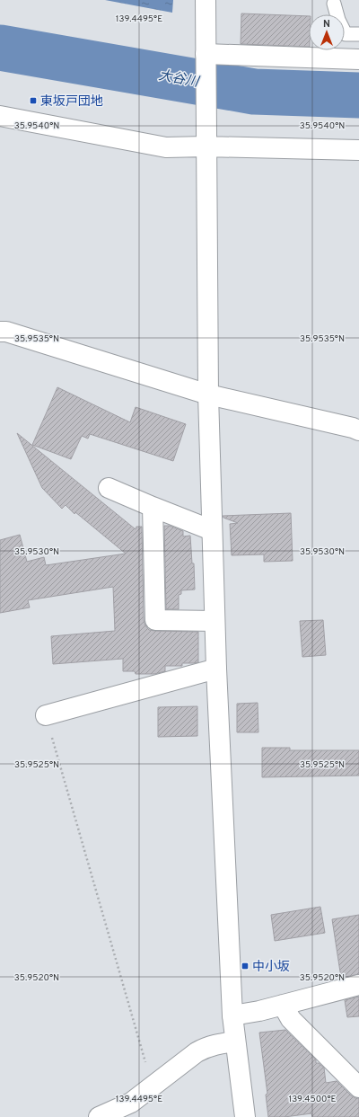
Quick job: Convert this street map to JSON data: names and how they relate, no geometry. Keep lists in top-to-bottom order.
{
  "water": ["大谷川"],
  "places": {
    "transit": ["東坂戸団地", "中小坂"]
  },
  "north": "top",
  "coordinates": [
    "139.4495°E",
    "35.9540°N",
    "35.9535°N",
    "35.9530°N",
    "35.9525°N",
    "35.9520°N",
    "139.4500°E"
  ]
}
